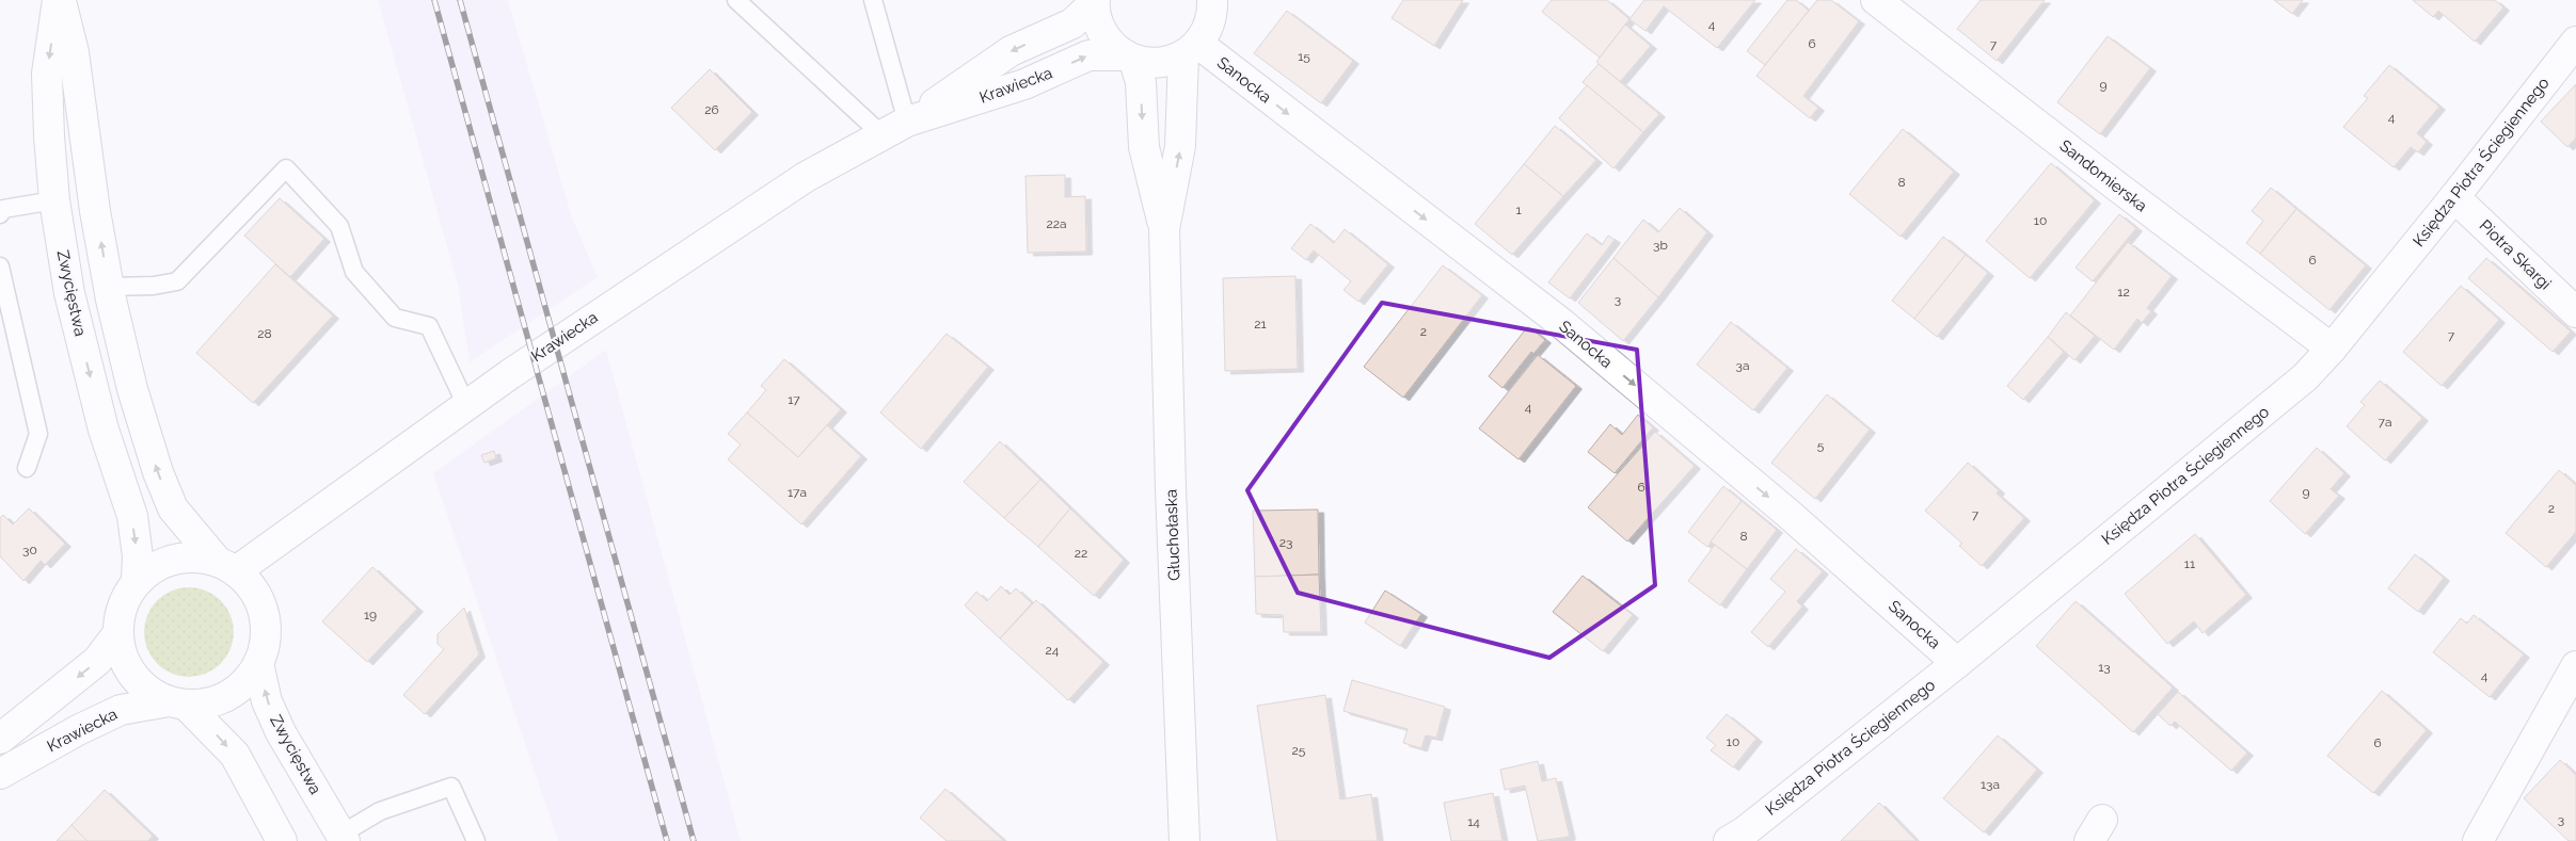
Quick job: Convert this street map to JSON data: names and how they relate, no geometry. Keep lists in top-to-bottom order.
{
  "streets": {
    "street": [
      "Sanocka",
      "Krawiecka",
      "Księdza Piotra Ściegiennego",
      "Sandomierska",
      "Piotra Skargi",
      "Zwycięstwa",
      "Głuchołaska"
    ]
  },
  "crossings": [
    ["Sanocka", "Krawiecka"],
    ["Sanocka", "Księdza Piotra Ściegiennego"],
    ["Sanocka", "Głuchołaska"],
    ["Krawiecka", "Zwycięstwa"],
    ["Krawiecka", "Głuchołaska"],
    ["Księdza Piotra Ściegiennego", "Sandomierska"],
    ["Księdza Piotra Ściegiennego", "Piotra Skargi"]
  ],
  "one_way": ["Sanocka"],
  "house_numbers": [
    "4",
    "6",
    "7",
    "15",
    "9",
    "26",
    "4",
    "8",
    "1",
    "10",
    "22a",
    "3b",
    "6",
    "12",
    "3",
    "21",
    "2",
    "28",
    "7",
    "3a",
    "17",
    "4",
    "7a",
    "5",
    "6",
    "17a",
    "9",
    "2",
    "7",
    "8",
    "23",
    "30",
    "22",
    "11",
    "19",
    "24",
    "13",
    "4",
    "10",
    "6",
    "25",
    "13a",
    "3",
    "14"
  ]
}
